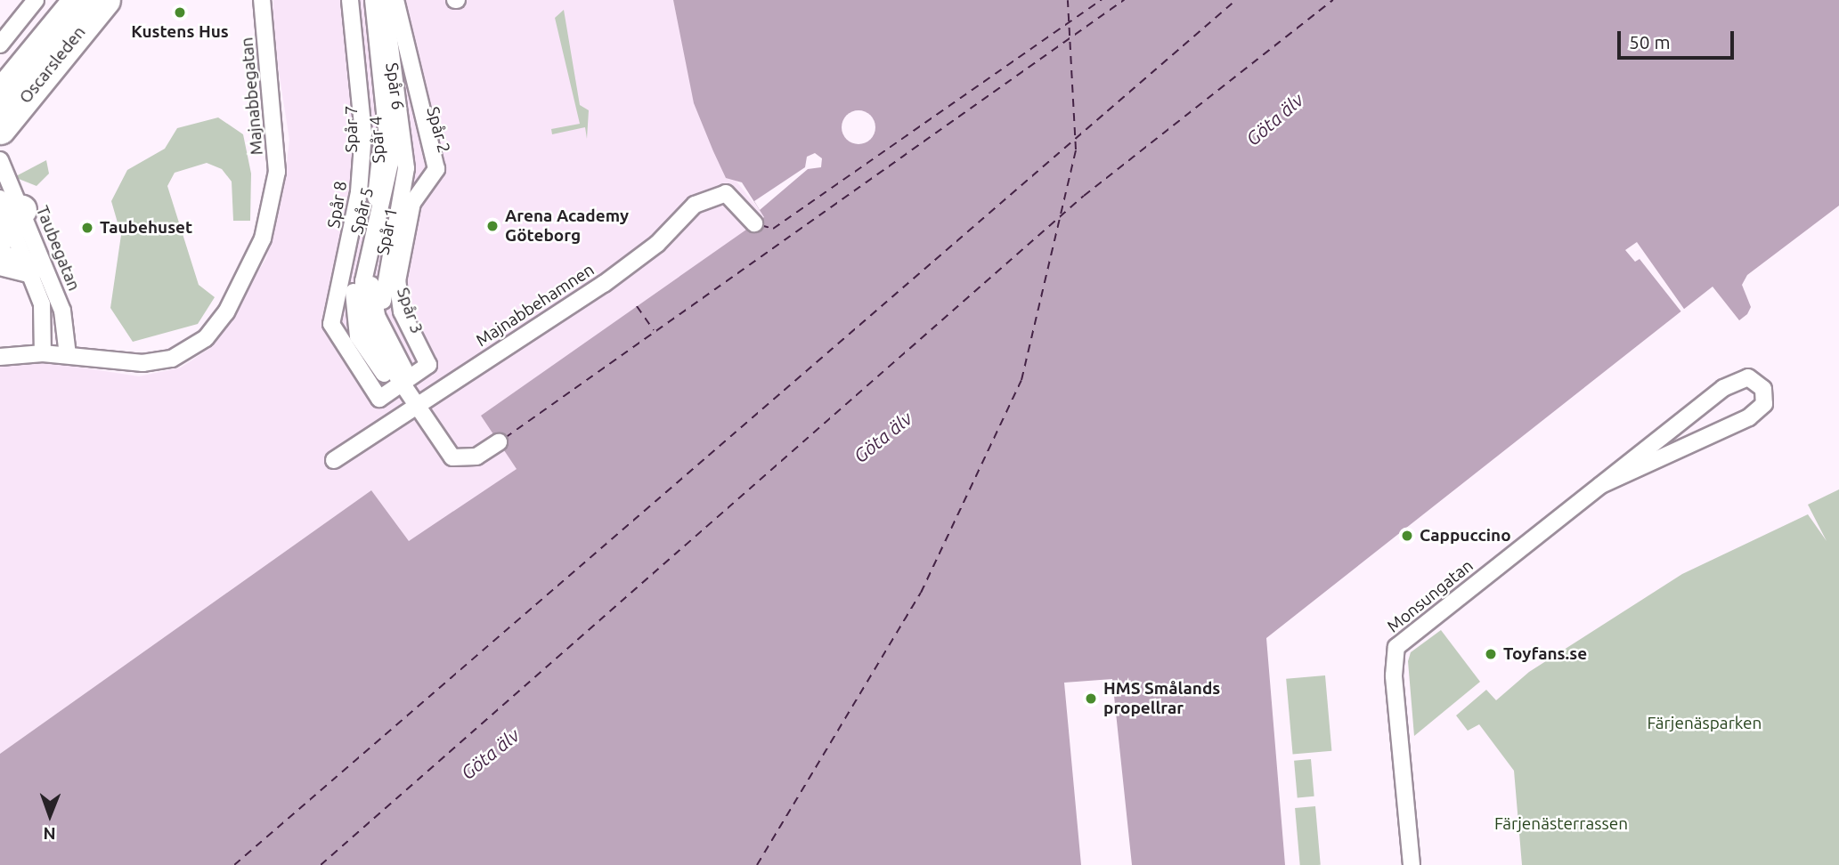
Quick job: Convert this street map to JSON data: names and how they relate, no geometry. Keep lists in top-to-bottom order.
{
  "streets": {
    "highway": ["Oscarsleden"],
    "street": [
      "Spår 6",
      "Majnabbegatan",
      "Spår 7",
      "Spår 2",
      "Spår 4",
      "Spår 8",
      "Spår 5",
      "Spår 1",
      "Taubegatan",
      "Majnabbehamnen",
      "Spår 3",
      "Monsungatan"
    ]
  },
  "crossings": [
    ["Spår 6", "Spår 7"],
    ["Spår 6", "Spår 2"],
    ["Spår 6", "Spår 4"],
    ["Spår 6", "Spår 8"],
    ["Spår 6", "Spår 5"],
    ["Spår 6", "Spår 1"],
    ["Spår 6", "Spår 3"],
    ["Majnabbegatan", "Taubegatan"],
    ["Spår 7", "Spår 2"],
    ["Spår 7", "Spår 4"],
    ["Spår 7", "Spår 8"],
    ["Spår 7", "Spår 5"],
    ["Spår 7", "Spår 1"],
    ["Spår 7", "Spår 3"],
    ["Spår 2", "Spår 4"],
    ["Spår 2", "Spår 8"],
    ["Spår 2", "Spår 5"],
    ["Spår 2", "Spår 1"],
    ["Spår 2", "Spår 3"],
    ["Spår 4", "Spår 8"],
    ["Spår 4", "Spår 5"],
    ["Spår 4", "Spår 1"],
    ["Spår 4", "Spår 3"],
    ["Spår 8", "Spår 5"],
    ["Spår 8", "Spår 1"],
    ["Spår 8", "Spår 3"],
    ["Spår 5", "Spår 1"],
    ["Spår 5", "Spår 3"],
    ["Spår 1", "Spår 3"]
  ],
  "water": ["Göta älv"],
  "parks": ["Färjenäsparken", "Färjenästerrassen"],
  "places": [
    "Kustens Hus",
    "Arena Academy Göteborg",
    "Taubehuset",
    "Cappuccino",
    "Toyfans.se",
    "HMS Smålands propellrar"
  ],
  "scale_bar": "50 m",
  "north": "bottom"
}
